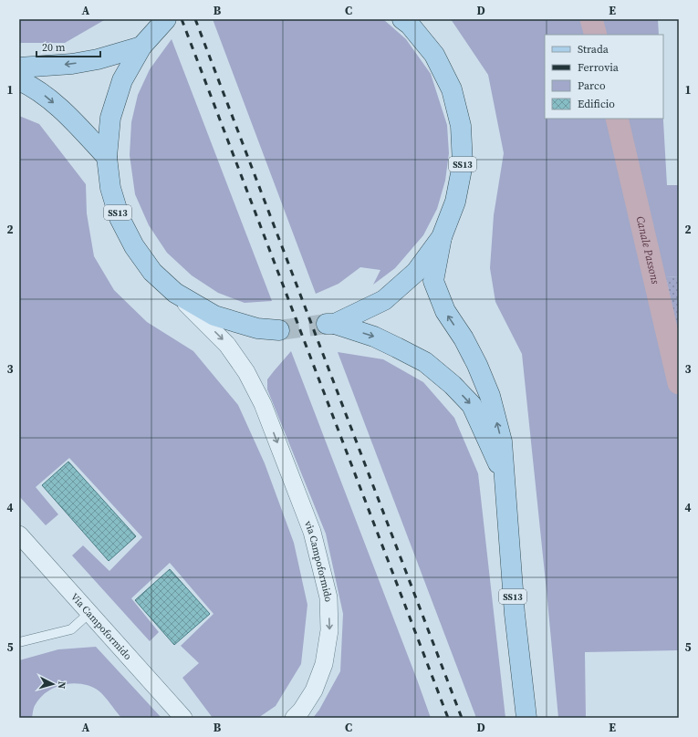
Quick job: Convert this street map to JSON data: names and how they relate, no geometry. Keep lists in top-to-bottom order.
{
  "streets": {
    "main road": ["SS13"],
    "street": ["via Campoformido", "Via Campoformido"]
  },
  "crossings": [
    ["SS13", "via Campoformido"]
  ],
  "one_way": ["via Campoformido"],
  "water": ["Canale Passons"],
  "legend": [
    "Strada",
    "Ferrovia",
    "Parco",
    "Edificio"
  ],
  "scale_bar": "20 m",
  "north": "right",
  "grid": {
    "columns": [
      "A",
      "B",
      "C",
      "D",
      "E"
    ],
    "rows": [
      "1",
      "2",
      "3",
      "4",
      "5"
    ]
  }
}
